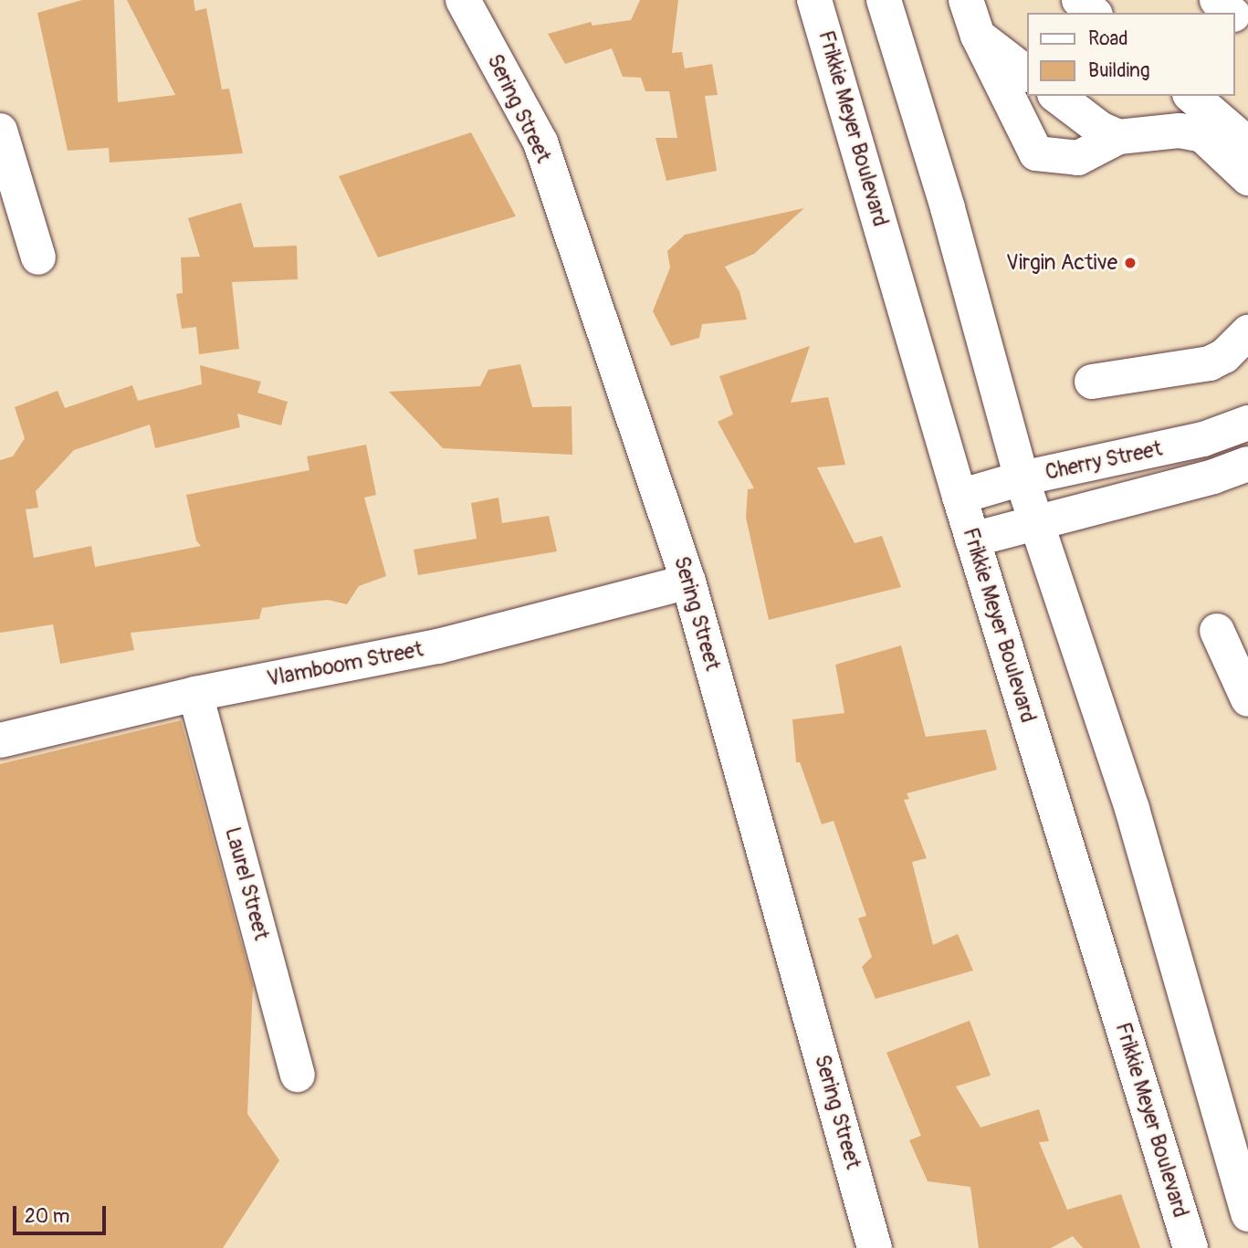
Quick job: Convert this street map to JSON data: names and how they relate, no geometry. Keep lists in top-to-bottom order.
{
  "streets": {
    "street": [
      "Sering Street",
      "Frikkie Meyer Boulevard",
      "Cherry Street",
      "Vlamboom Street",
      "Laurel Street"
    ]
  },
  "crossings": [
    ["Sering Street", "Vlamboom Street"],
    ["Frikkie Meyer Boulevard", "Cherry Street"],
    ["Vlamboom Street", "Laurel Street"]
  ],
  "places": ["Virgin Active"],
  "legend": ["Road", "Building"],
  "scale_bar": "20 m"
}
